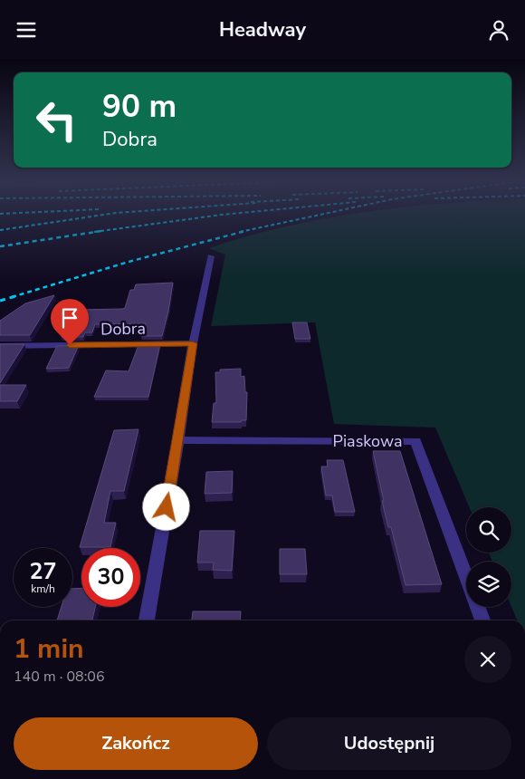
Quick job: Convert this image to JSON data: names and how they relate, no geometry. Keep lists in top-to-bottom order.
{
  "streets": {
    "street": ["Dobra", "Piaskowa"]
  },
  "page": {
    "header": "Headway",
    "turn": ["90 m", "Dobra"],
    "speed": "27 km/h",
    "limit": "30",
    "heading": ["1 min", "140 m · 08:06"],
    "buttons": ["Zakończ", "Udostępnij"]
  }
}
